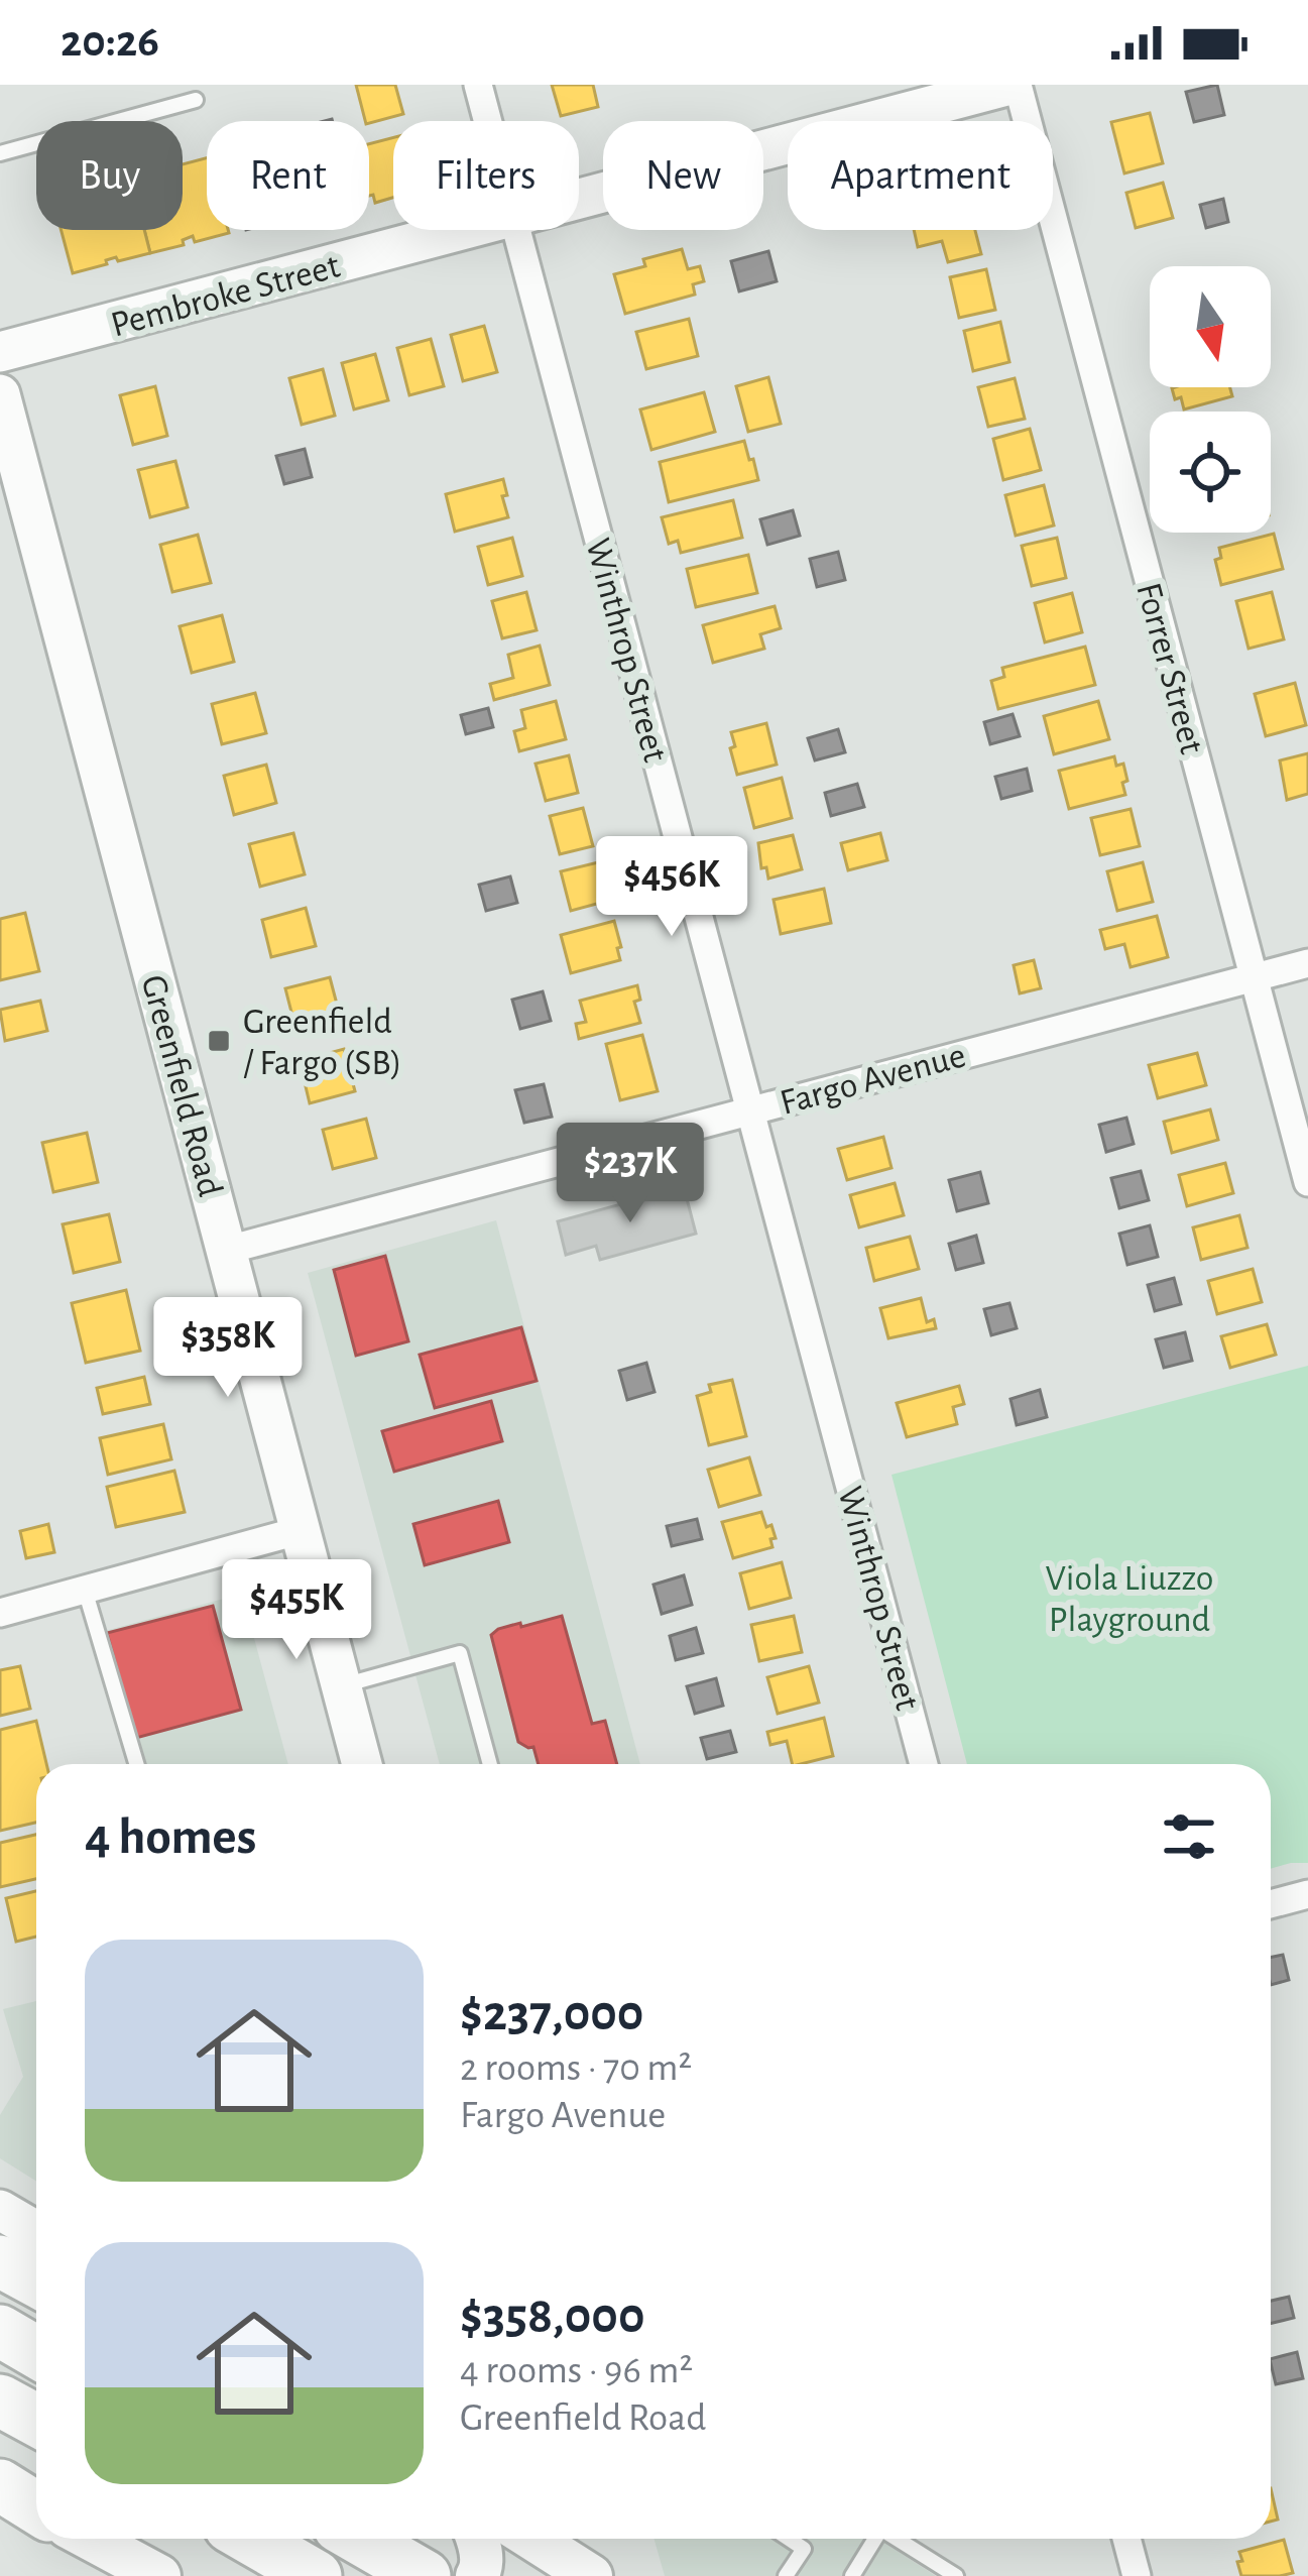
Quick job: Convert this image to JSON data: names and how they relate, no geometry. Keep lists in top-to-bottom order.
{
  "streets": {
    "main road": ["Pembroke Street", "Greenfield Road"],
    "street": ["Winthrop Street", "Forrer Street", "Fargo Avenue"]
  },
  "crossings": [
    ["Pembroke Street", "Forrer Street"],
    ["Winthrop Street", "Fargo Avenue"],
    ["Forrer Street", "Fargo Avenue"],
    ["Fargo Avenue", "Greenfield Road"]
  ],
  "parks": ["Viola Liuzzo Playground"],
  "places": {
    "transit": ["Greenfield / Fargo (SB)"]
  },
  "north": "bottom",
  "page": {
    "status": "20:26",
    "chip": [
      "Buy",
      "Rent",
      "Filters",
      "New",
      "Apartment"
    ],
    "price": [
      "$456K",
      "$237K",
      "$358K",
      "$455K"
    ],
    "heading": "4 homes",
    "list": [
      {
        "name": "$237,000",
        "note": "2 rooms · 70 m² · Fargo Avenue"
      },
      {
        "name": "$358,000",
        "note": "4 rooms · 96 m² · Greenfield Road"
      }
    ]
  }
}
